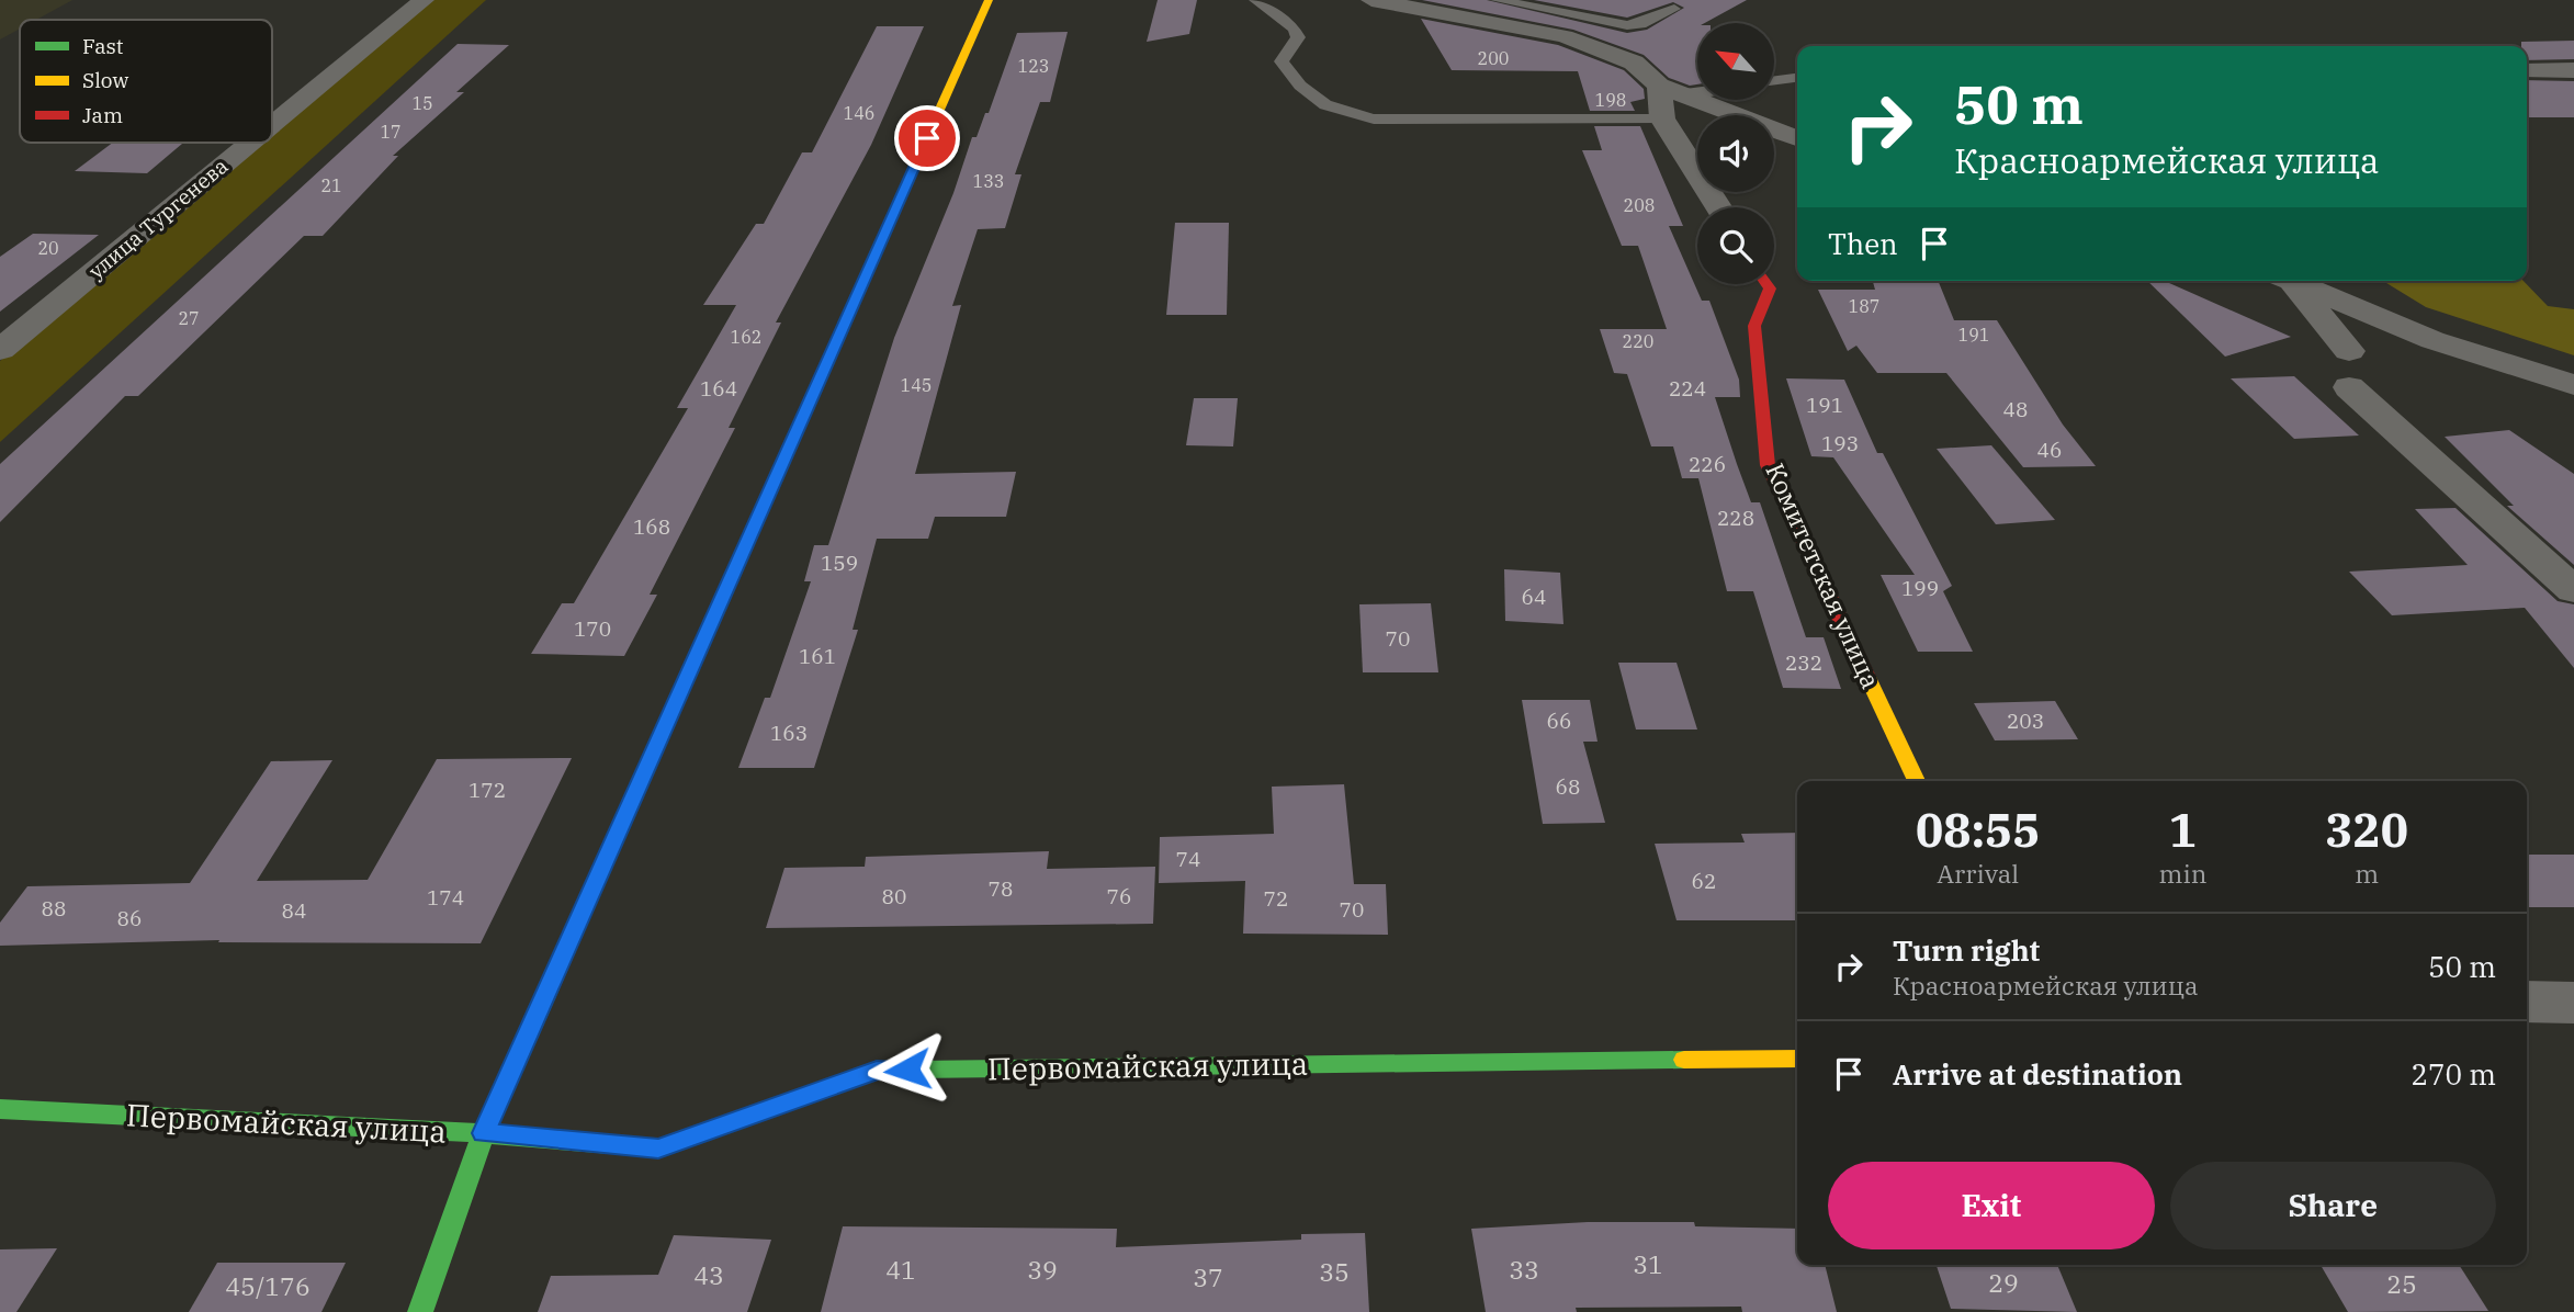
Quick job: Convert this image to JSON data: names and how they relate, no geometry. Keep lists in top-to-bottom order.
{
  "streets": {
    "street": ["улица Тургенева", "Комитетская улица", "Первомайская улица"]
  },
  "house_numbers": [
    "200",
    "123",
    "198",
    "15",
    "146",
    "17",
    "133",
    "21",
    "208",
    "20",
    "187",
    "27",
    "191",
    "162",
    "220",
    "145",
    "164",
    "224",
    "191",
    "48",
    "193",
    "46",
    "226",
    "228",
    "168",
    "159",
    "199",
    "64",
    "170",
    "70",
    "161",
    "232",
    "66",
    "203",
    "163",
    "68",
    "172",
    "74",
    "62",
    "78",
    "80",
    "76",
    "174",
    "72",
    "88",
    "70",
    "84",
    "86",
    "31",
    "41",
    "39",
    "33",
    "35",
    "43",
    "37",
    "29",
    "25",
    "45/176"
  ],
  "legend": ["Fast", "Slow", "Jam"],
  "north": "top left",
  "page": {
    "turn": ["50 m", "Красноармейская улица"],
    "then": "Then",
    "eta": [
      "08:55",
      "Arrival",
      "1",
      "min",
      "320",
      "m"
    ],
    "list": [
      {
        "name": "Turn right",
        "note": "Красноармейская улица",
        "value": "50 m"
      },
      {
        "name": "Arrive at destination",
        "value": "270 m"
      }
    ],
    "buttons": ["Exit", "Share"]
  }
}
